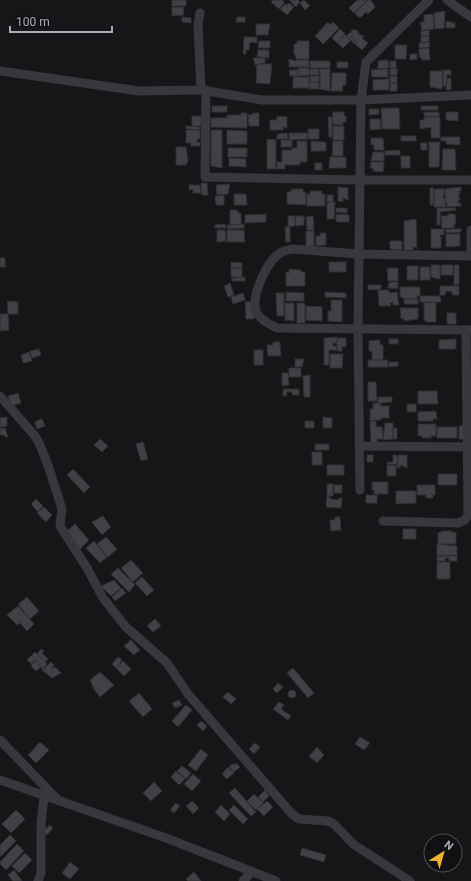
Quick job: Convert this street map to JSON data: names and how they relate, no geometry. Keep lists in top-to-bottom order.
{
  "scale_bar": "100 m",
  "north": "top right"
}
